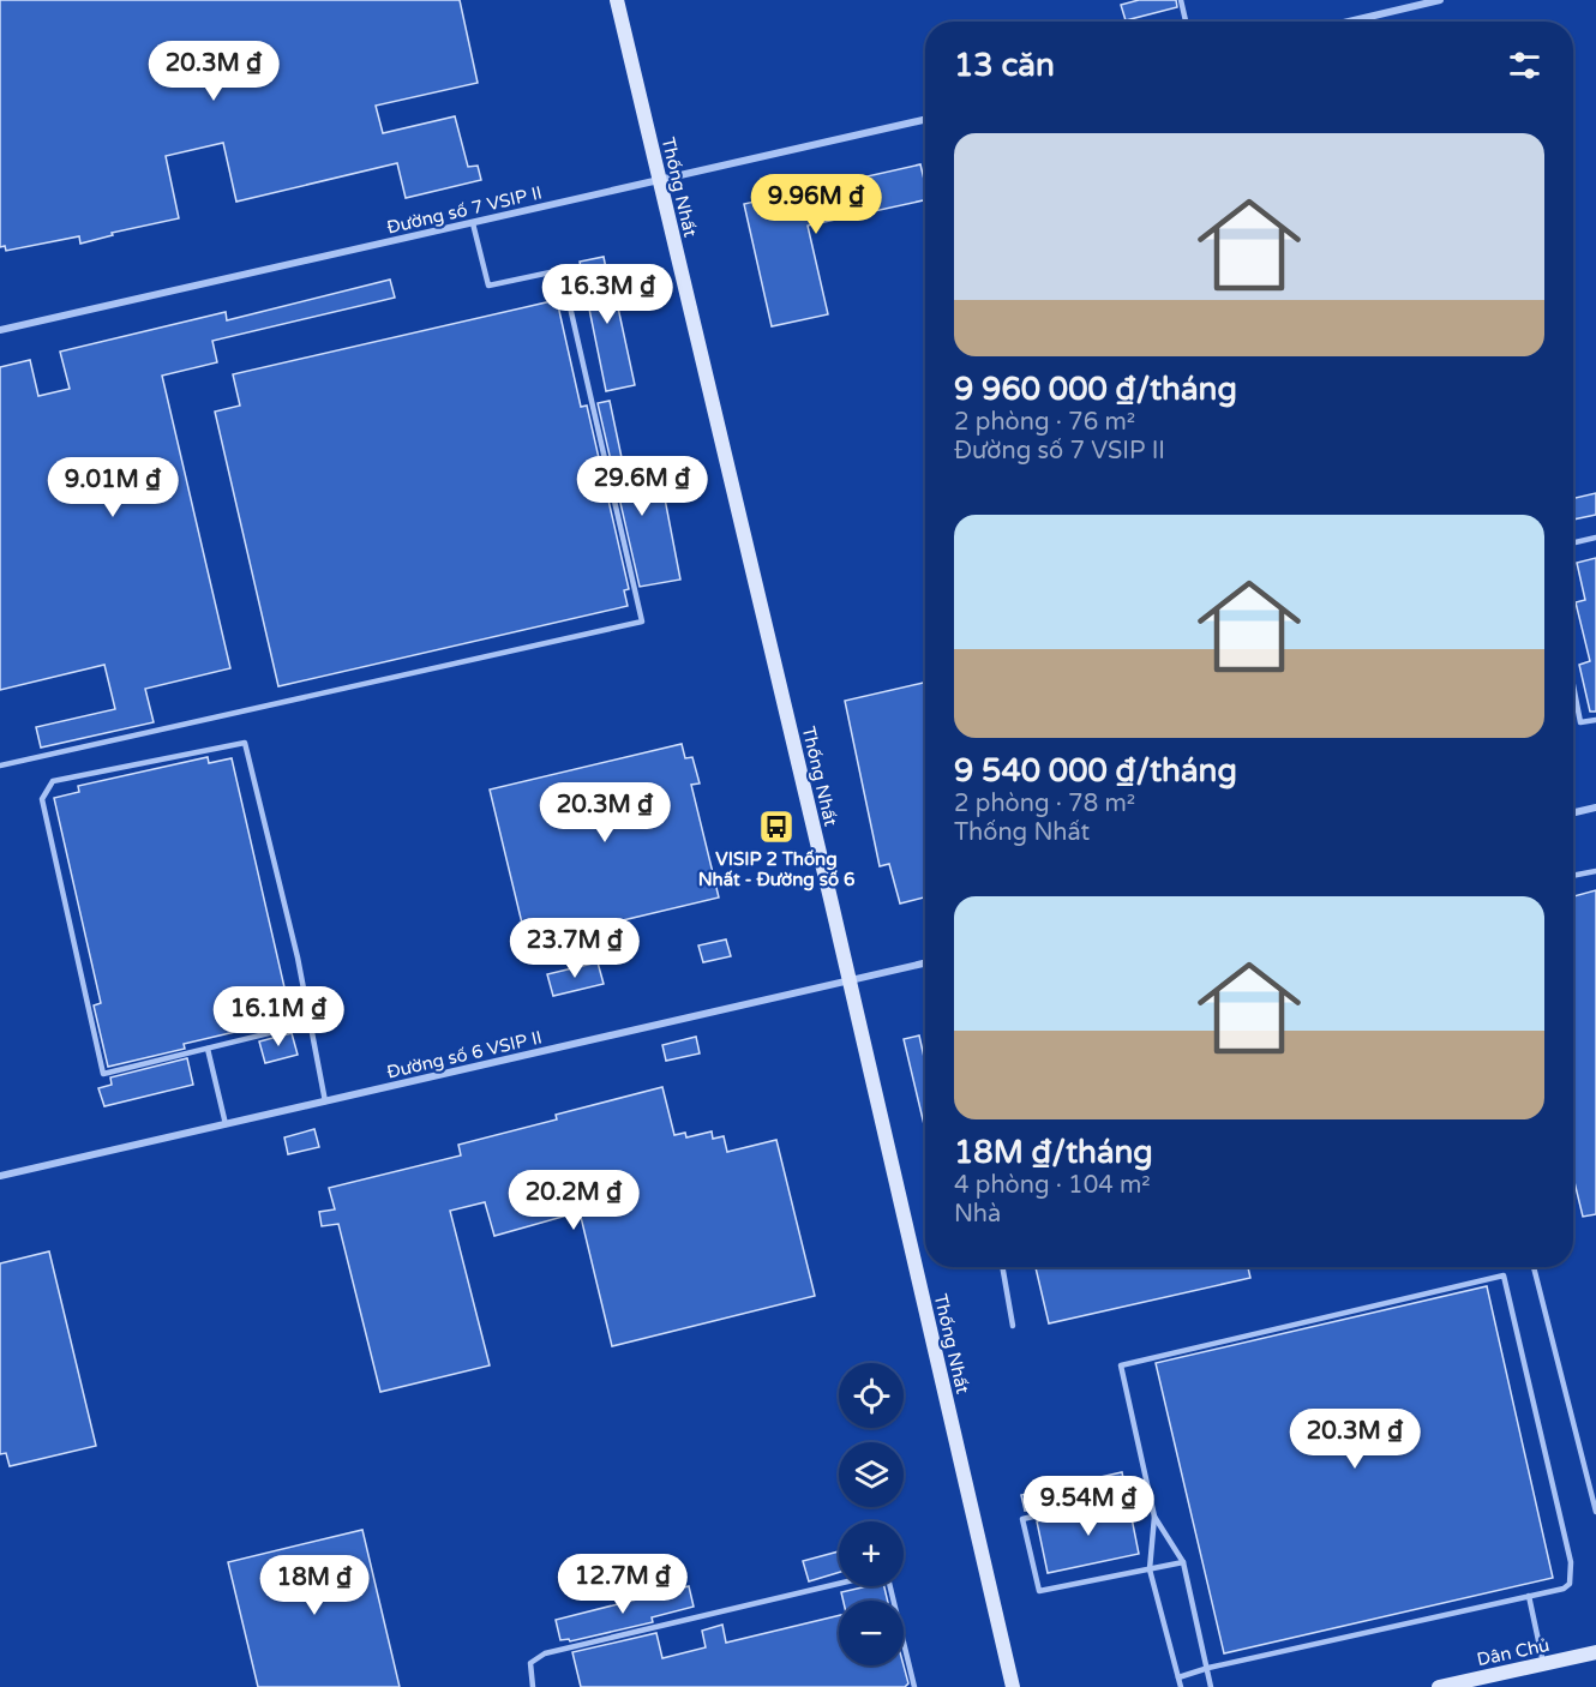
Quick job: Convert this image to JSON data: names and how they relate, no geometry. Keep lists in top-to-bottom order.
{
  "streets": {
    "street": [
      "Thống Nhất",
      "Đường số 7 VSIP II",
      "Đường số 6 VSIP II",
      "Dân Chủ"
    ]
  },
  "crossings": [
    ["Thống Nhất", "Đường số 7 VSIP II"],
    ["Thống Nhất", "Đường số 6 VSIP II"]
  ],
  "places": {
    "bus stop": ["VISIP 2 Thống Nhất - Đường số 6"]
  },
  "page": {
    "heading": "13 căn",
    "price": [
      "20.3M ₫",
      "9.96M ₫",
      "16.3M ₫",
      "29.6M ₫",
      "9.01M ₫",
      "20.3M ₫",
      "23.7M ₫",
      "16.1M ₫",
      "20.2M ₫",
      "20.3M ₫",
      "9.54M ₫",
      "12.7M ₫",
      "18M ₫"
    ],
    "list": [
      {
        "name": "9 960 000 ₫/tháng",
        "note": "2 phòng · 76 m² · Đường số 7 VSIP II"
      },
      {
        "name": "9 540 000 ₫/tháng",
        "note": "2 phòng · 78 m² · Thống Nhất"
      },
      {
        "name": "18M ₫/tháng",
        "note": "4 phòng · 104 m² · Nhà"
      }
    ],
    "map_buttons": ["+", "−"]
  }
}
